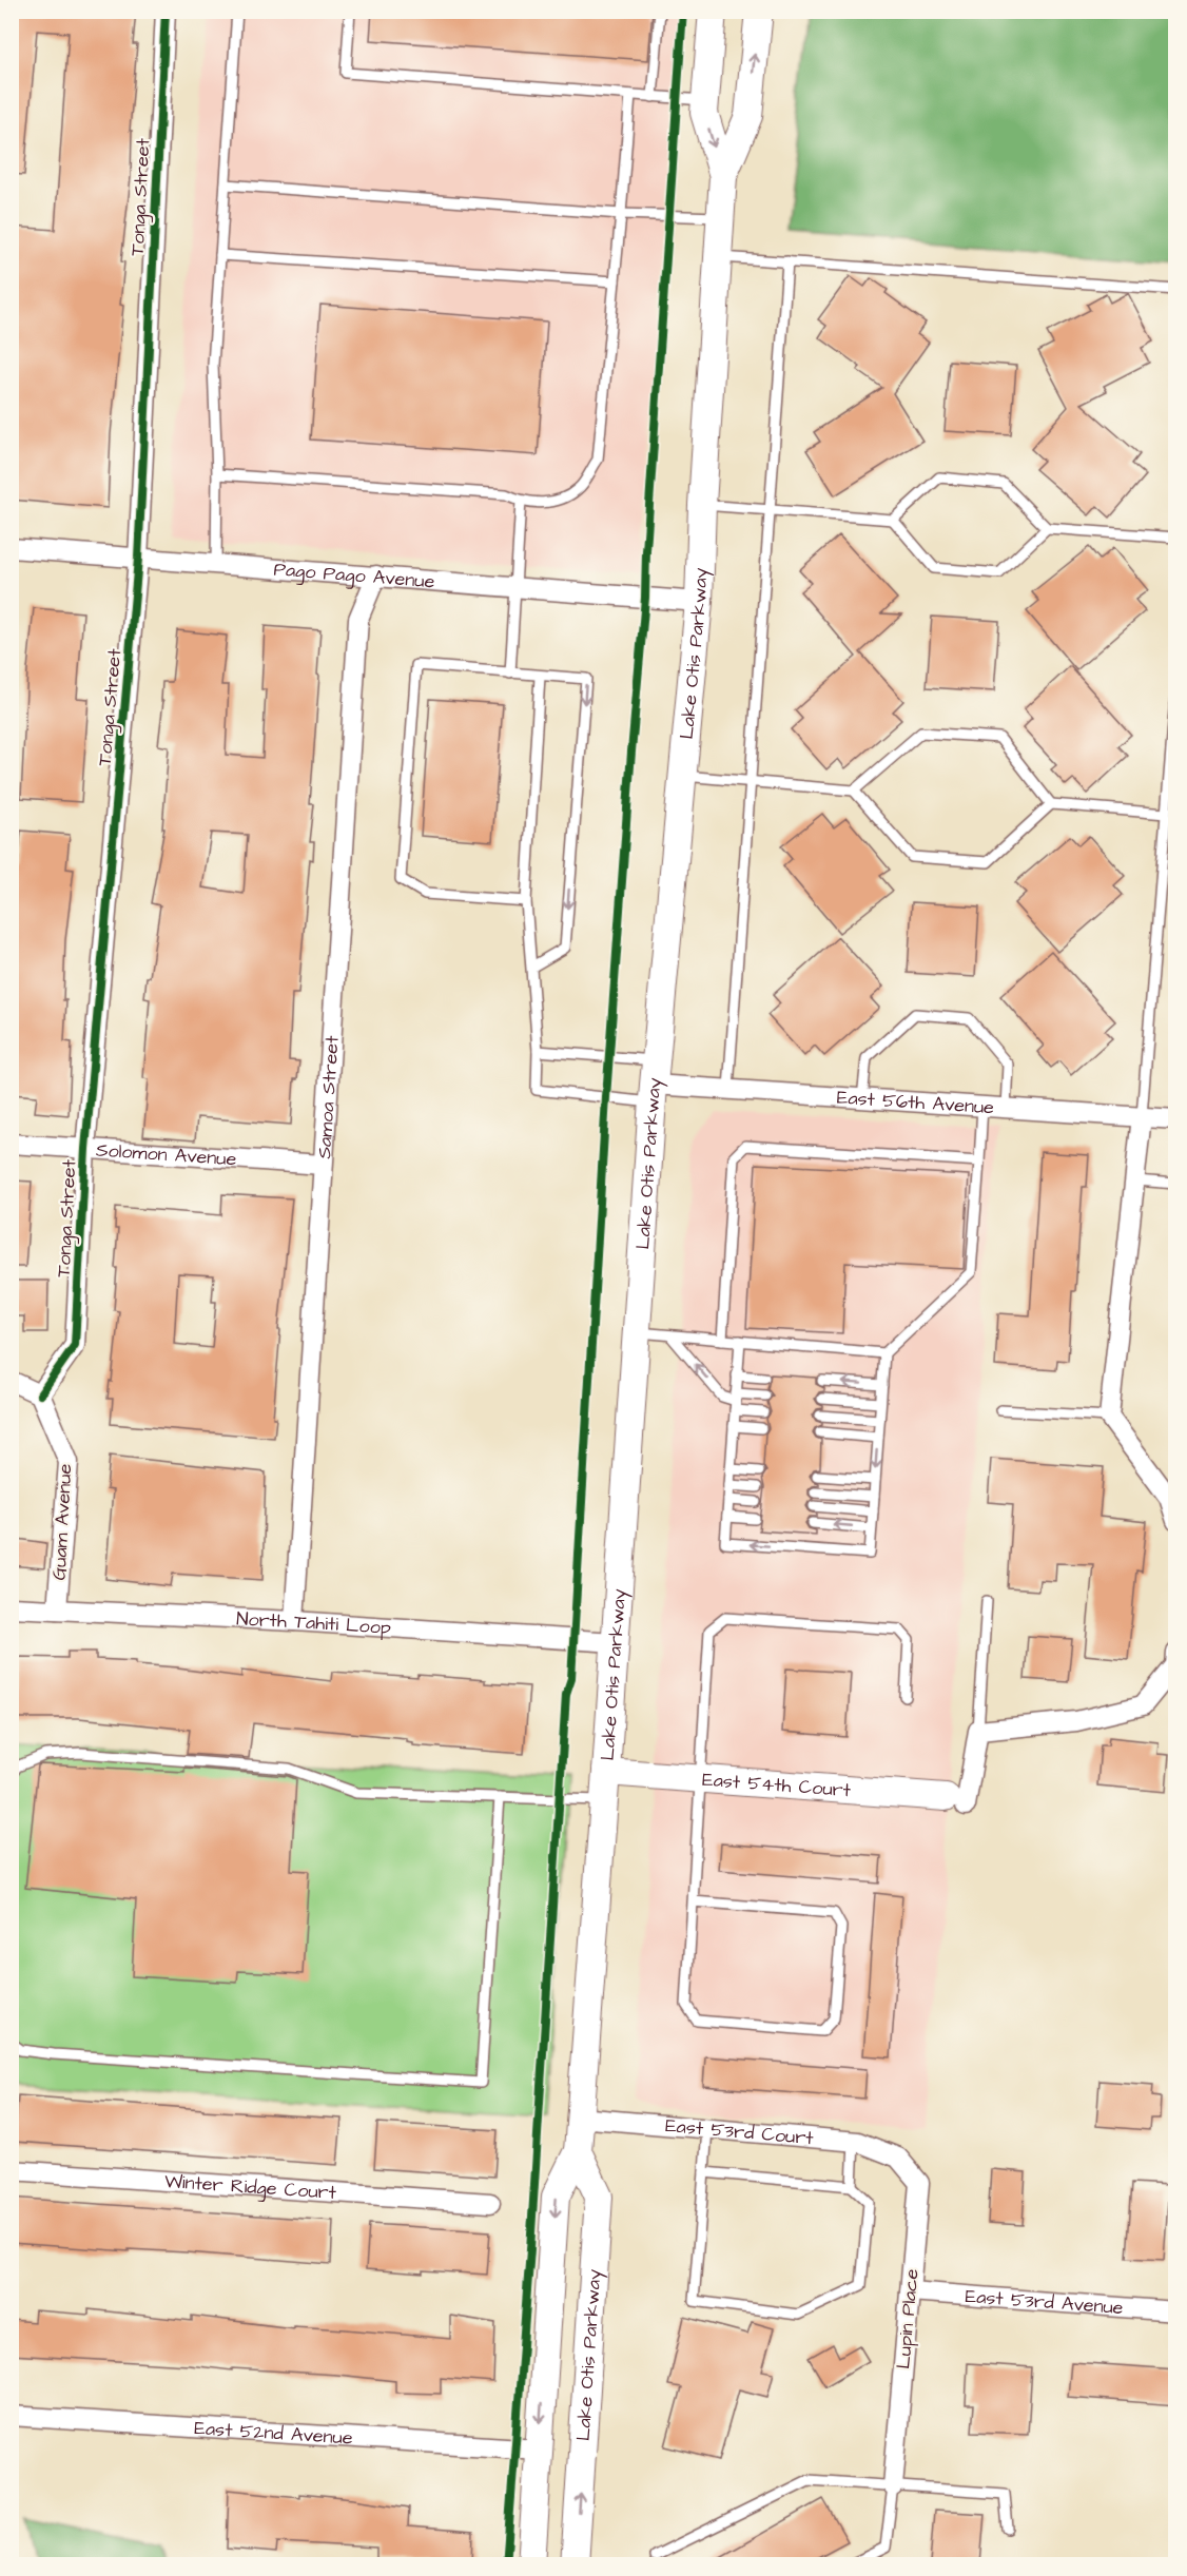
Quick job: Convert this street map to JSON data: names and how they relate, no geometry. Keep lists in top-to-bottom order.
{
  "streets": {
    "main road": ["Lake Otis Parkway", "East 54th Court"],
    "street": [
      "Tonga Street",
      "Pago Pago Avenue",
      "Samoa Street",
      "East 56th Avenue",
      "Solomon Avenue",
      "Guam Avenue",
      "North Tahiti Loop",
      "East 53rd Court",
      "Winter Ridge Court",
      "East 53rd Avenue",
      "Lupin Place",
      "East 52nd Avenue"
    ]
  },
  "crossings": [
    ["Tonga Street", "Pago Pago Avenue"],
    ["Tonga Street", "Solomon Avenue"],
    ["Tonga Street", "Guam Avenue"],
    ["Pago Pago Avenue", "Lake Otis Parkway"],
    ["Pago Pago Avenue", "Samoa Street"],
    ["Lake Otis Parkway", "East 56th Avenue"],
    ["Lake Otis Parkway", "North Tahiti Loop"],
    ["Lake Otis Parkway", "East 54th Court"],
    ["Lake Otis Parkway", "East 53rd Court"],
    ["Lake Otis Parkway", "East 52nd Avenue"],
    ["Samoa Street", "Solomon Avenue"],
    ["Samoa Street", "North Tahiti Loop"],
    ["Guam Avenue", "North Tahiti Loop"],
    ["East 53rd Court", "Lupin Place"],
    ["East 53rd Avenue", "Lupin Place"]
  ]
}
